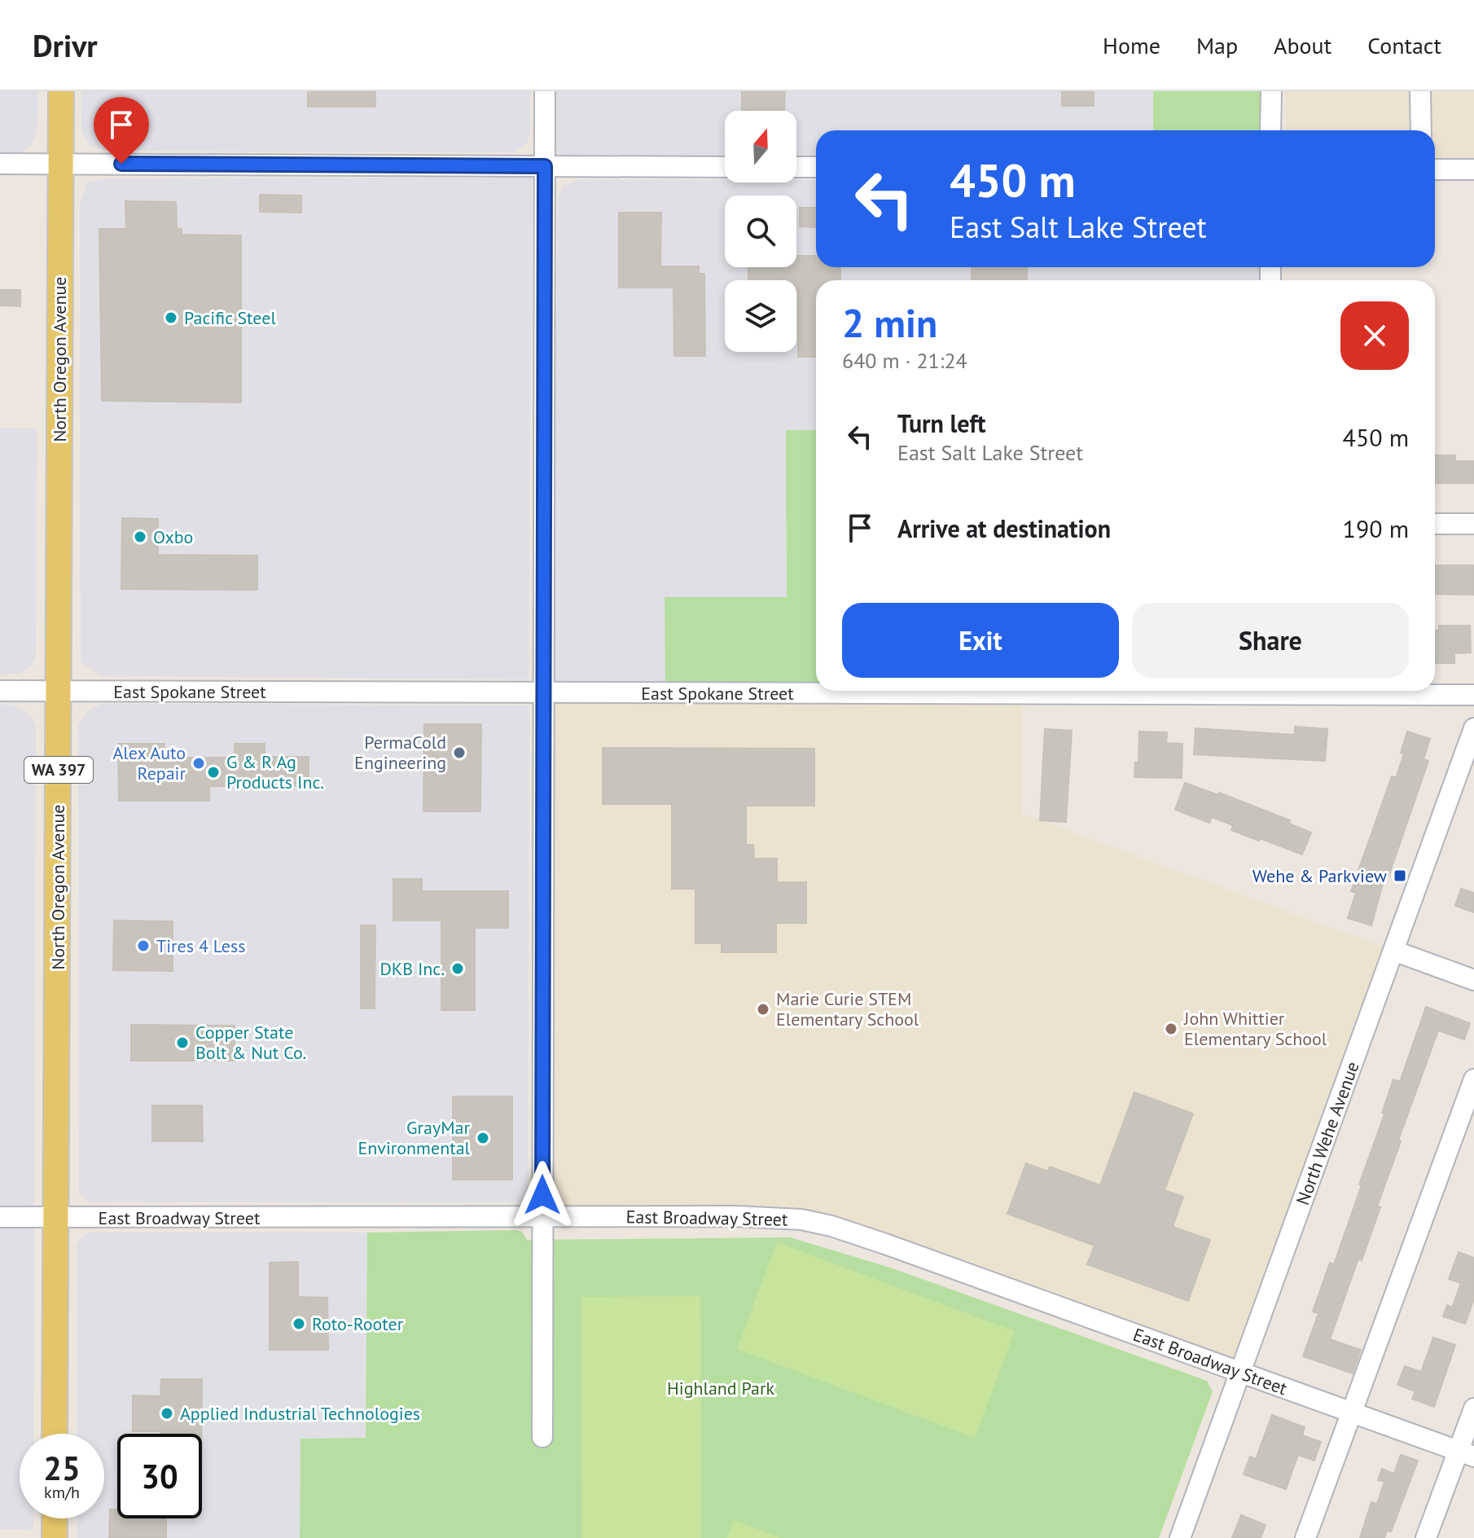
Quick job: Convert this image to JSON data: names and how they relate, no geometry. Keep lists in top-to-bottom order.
{
  "streets": {
    "main road": ["North Oregon Avenue", "WA 397"],
    "street": ["East Spokane Street", "North Wehe Avenue", "East Broadway Street"]
  },
  "crossings": [
    ["North Oregon Avenue", "East Spokane Street"],
    ["North Oregon Avenue", "East Broadway Street"],
    ["North Wehe Avenue", "East Broadway Street"]
  ],
  "parks": ["Highland Park"],
  "places": {
    "other": [
      "Pacific Steel",
      "Oxbo",
      "PermaCold Engineering",
      "Alex Auto Repair",
      "G & R Ag Products Inc.",
      "Tires 4 Less",
      "DKB Inc.",
      "Marie Curie STEM Elementary School",
      "John Whittier Elementary School",
      "Copper State Bolt & Nut Co.",
      "GrayMar Environmental",
      "Roto-Rooter",
      "Applied Industrial Technologies"
    ],
    "transit": ["Wehe & Parkview"]
  },
  "north": "top",
  "page": {
    "header": "Drivr",
    "nav": [
      "Home",
      "Map",
      "About",
      "Contact"
    ],
    "turn": ["450 m", "East Salt Lake Street"],
    "heading": ["2 min", "640 m · 21:24"],
    "list": [
      {
        "name": "Turn left",
        "note": "East Salt Lake Street",
        "value": "450 m"
      },
      {
        "name": "Arrive at destination",
        "value": "190 m"
      }
    ],
    "buttons": ["Exit", "Share"],
    "speed": "25 km/h",
    "limit": "30"
  }
}
